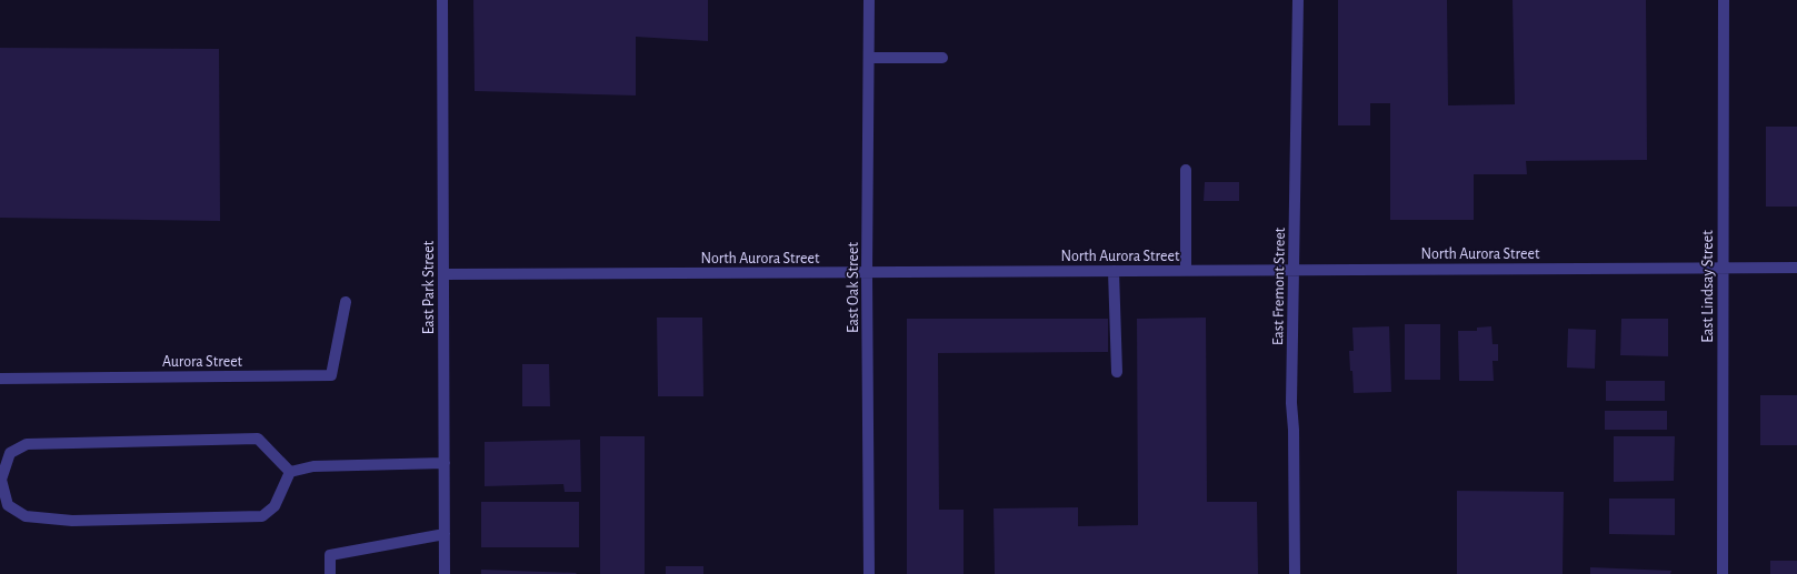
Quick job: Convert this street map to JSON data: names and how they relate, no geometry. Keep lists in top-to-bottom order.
{
  "streets": {
    "street": [
      "North Aurora Street",
      "East Fremont Street",
      "East Lindsay Street",
      "East Park Street",
      "East Oak Street",
      "Aurora Street"
    ]
  },
  "crossings": [
    ["North Aurora Street", "East Fremont Street"],
    ["North Aurora Street", "East Lindsay Street"],
    ["North Aurora Street", "East Park Street"],
    ["North Aurora Street", "East Oak Street"]
  ]
}
